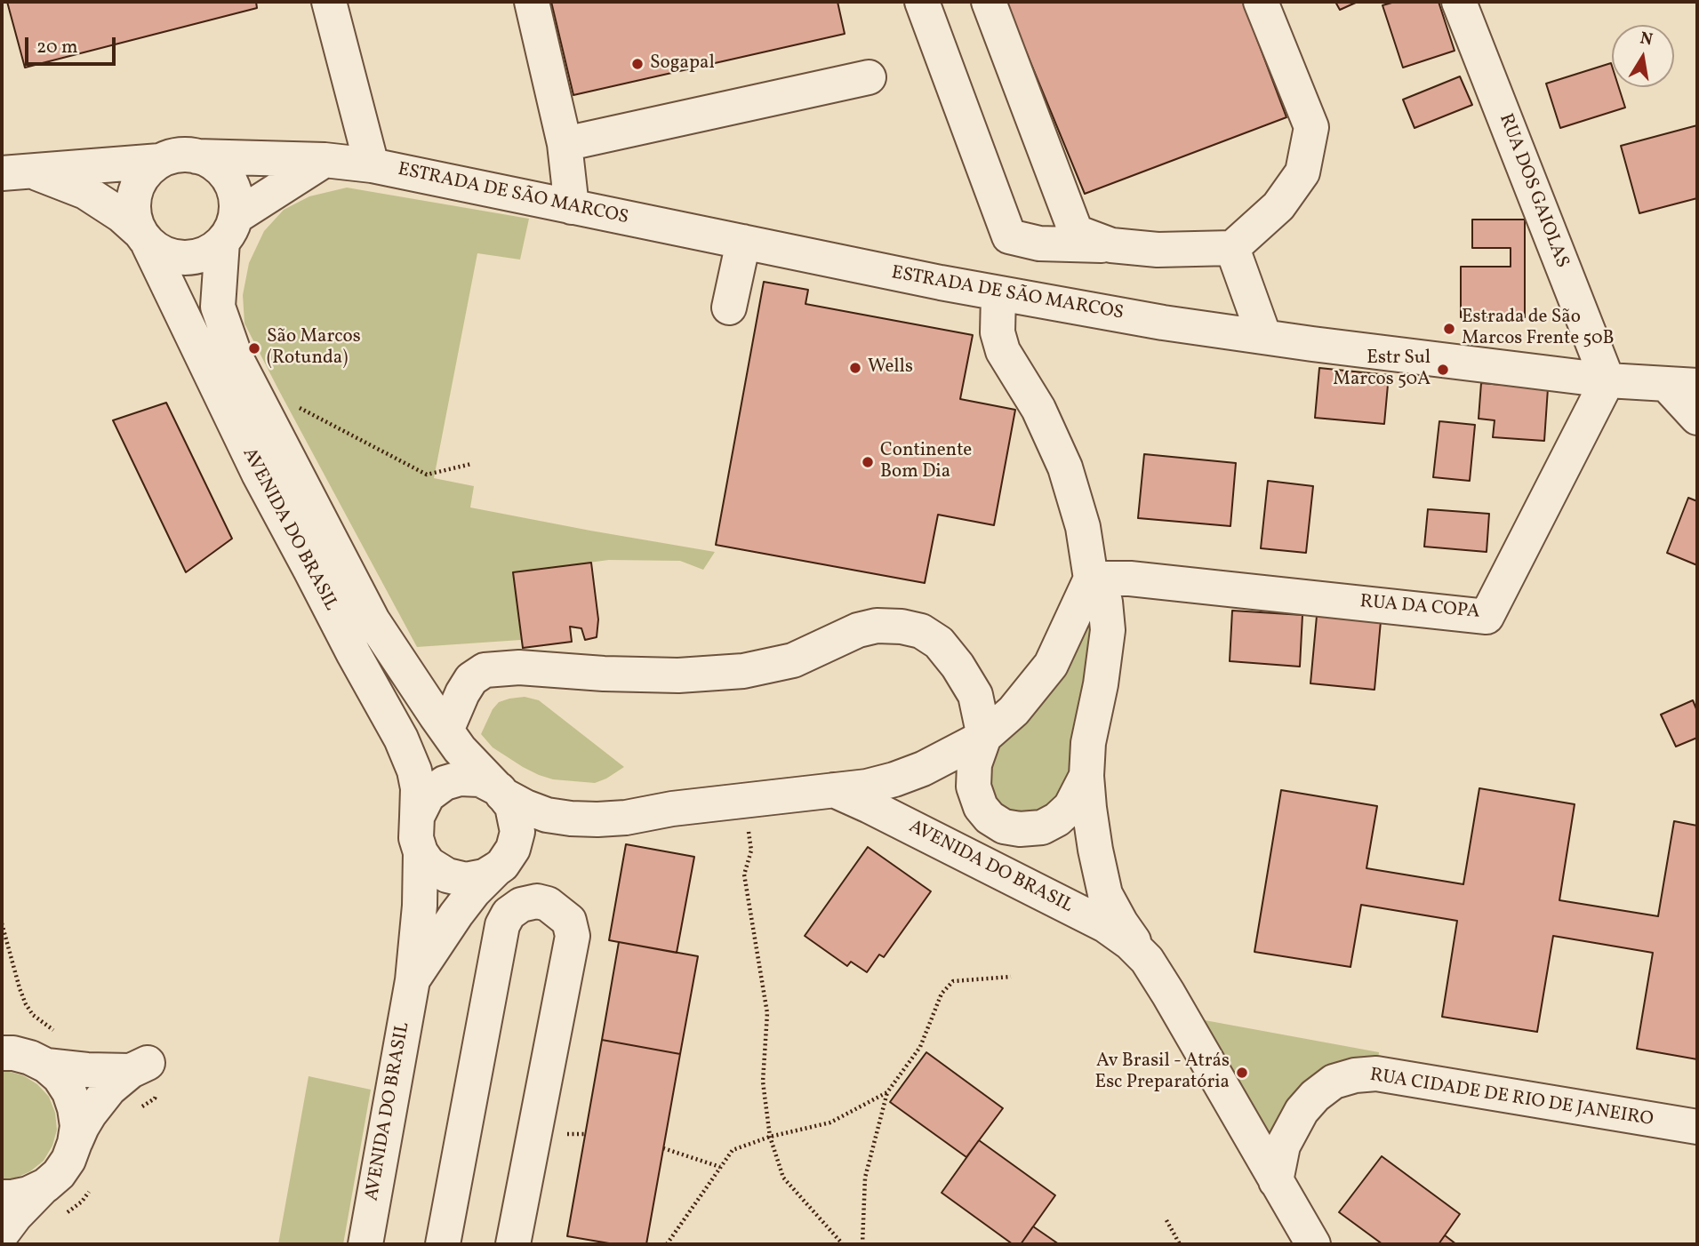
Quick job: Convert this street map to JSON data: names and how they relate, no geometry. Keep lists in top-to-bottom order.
{
  "streets": {
    "street": [
      "RUA DOS GAIOLAS",
      "ESTRADA DE SÃO MARCOS",
      "AVENIDA DO BRASIL",
      "RUA DA COPA",
      "RUA CIDADE DE RIO DE JANEIRO"
    ]
  },
  "crossings": [
    ["RUA DOS GAIOLAS", "ESTRADA DE SÃO MARCOS"],
    ["RUA DOS GAIOLAS", "RUA DA COPA"],
    ["ESTRADA DE SÃO MARCOS", "AVENIDA DO BRASIL"],
    ["ESTRADA DE SÃO MARCOS", "RUA DA COPA"],
    ["AVENIDA DO BRASIL", "RUA CIDADE DE RIO DE JANEIRO"]
  ],
  "places": [
    "Sogapal",
    "Estrada de São Marcos Frente 50B",
    "São Marcos (Rotunda)",
    "Wells",
    "Estr Sul Marcos 50A",
    "Continente Bom Dia",
    "Av Brasil - Atrás Esc Preparatória"
  ],
  "scale_bar": "20 m",
  "north": "top"
}
